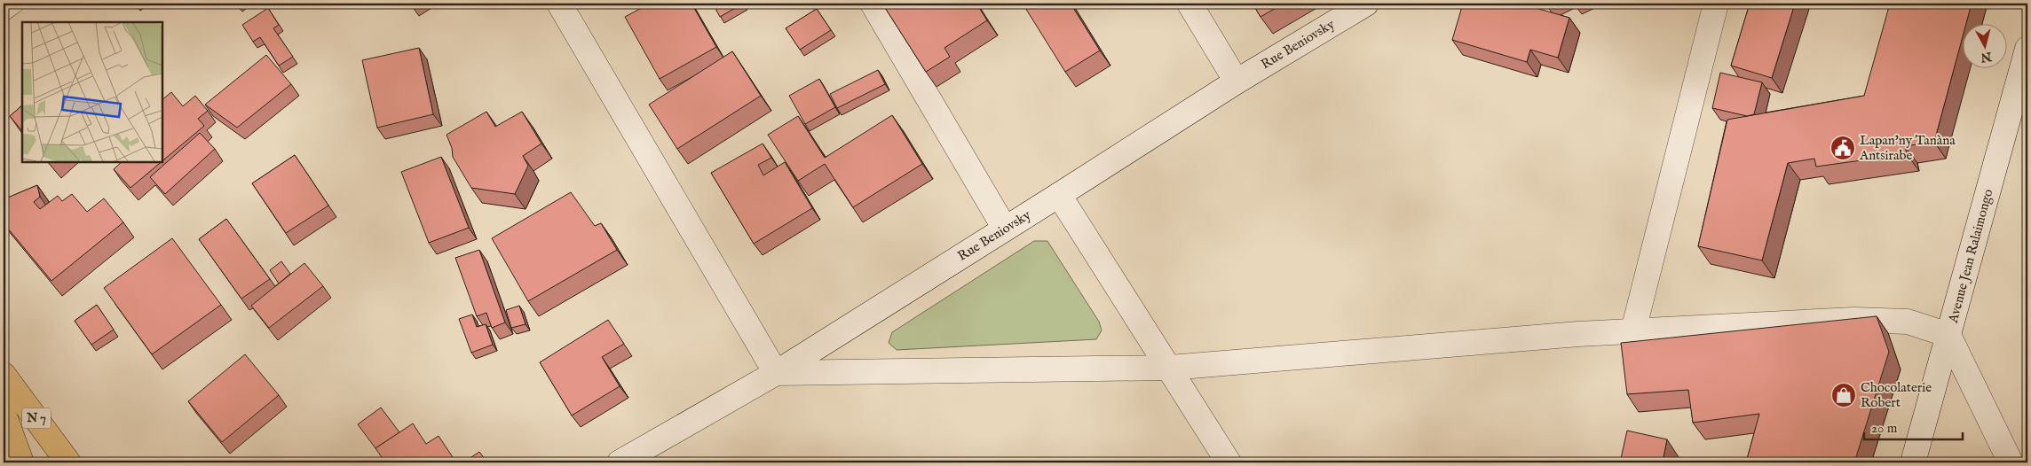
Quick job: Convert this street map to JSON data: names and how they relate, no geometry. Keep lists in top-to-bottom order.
{
  "streets": {
    "main road": ["N 7"],
    "street": ["Rue Beniovsky", "Avenue Jean Ralaimongo"]
  },
  "places": {
    "public building": ["Lapan'ny Tanàna Antsirabe"],
    "shop": ["Chocolaterie Robert"]
  },
  "scale_bar": "20 m",
  "north": "bottom"
}
